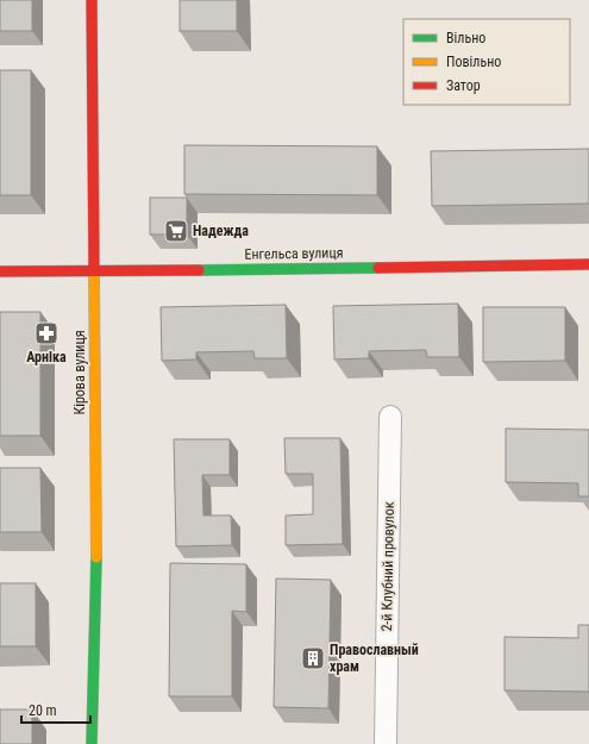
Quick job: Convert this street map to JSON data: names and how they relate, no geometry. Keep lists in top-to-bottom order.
{
  "streets": {
    "street": ["Енгельса вулиця", "Кірова вулиця", "2-й Клубний провулок"]
  },
  "crossings": [
    ["Енгельса вулиця", "Кірова вулиця"]
  ],
  "places": {
    "supermarket": ["Надежда"],
    "pharmacy": ["Арніка"],
    "building": ["Православный храм"]
  },
  "legend": ["Вільно", "Повільно", "Затор"],
  "scale_bar": "20 m"
}
